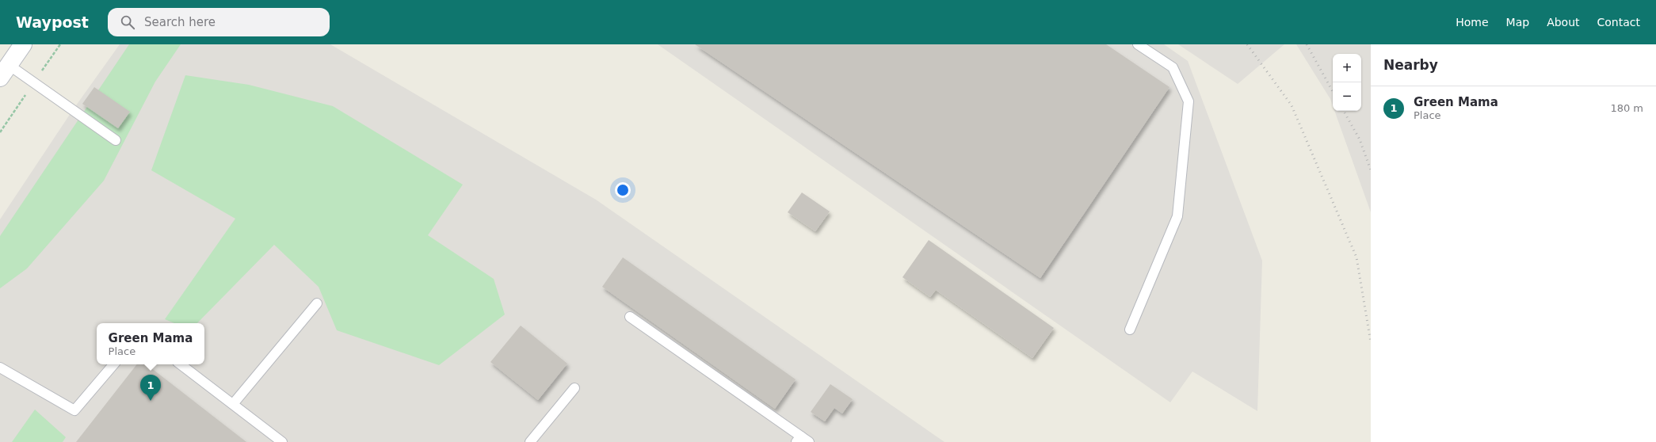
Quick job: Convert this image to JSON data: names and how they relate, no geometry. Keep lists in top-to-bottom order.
{
  "page": {
    "header": "Waypost",
    "search": "Search here",
    "nav": [
      "Home",
      "Map",
      "About",
      "Contact"
    ],
    "heading": "Nearby",
    "map_buttons": ["+", "−"],
    "list": [
      {
        "mark": "1",
        "name": "Green Mama",
        "note": "Place",
        "value": "180 m"
      }
    ],
    "popup": ["Green Mama", "Place"],
    "pins": "1"
  }
}
